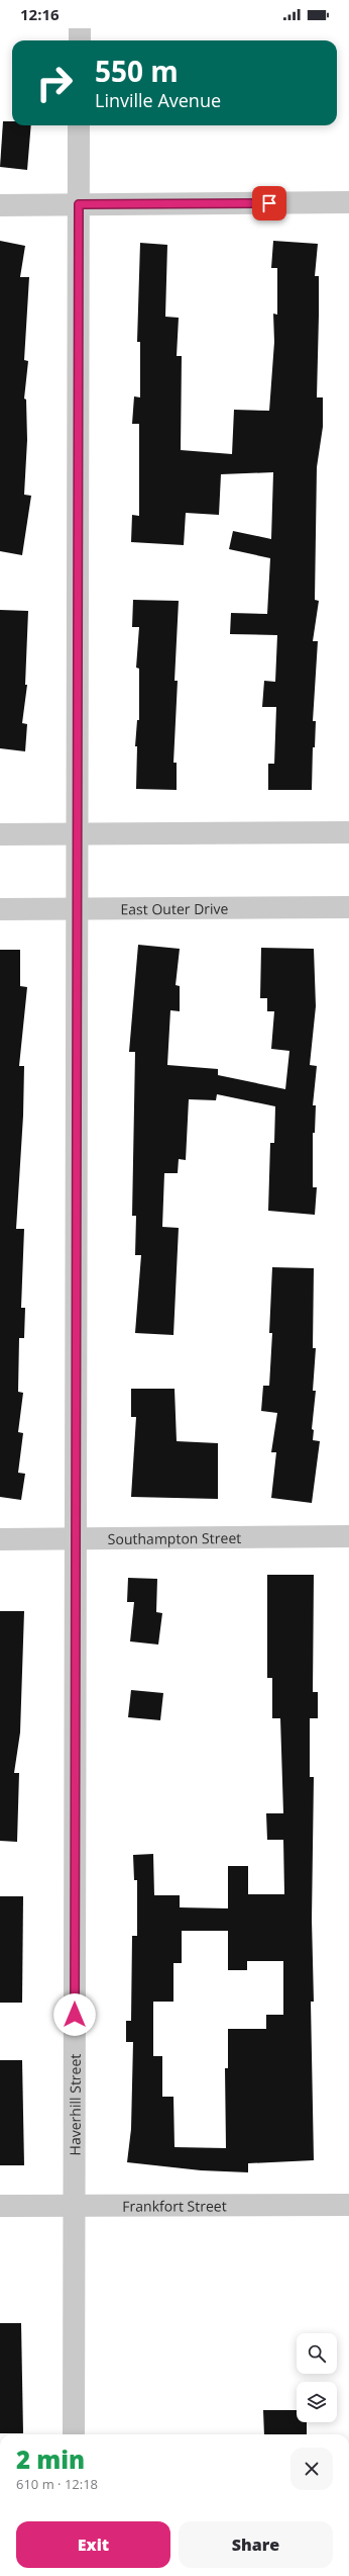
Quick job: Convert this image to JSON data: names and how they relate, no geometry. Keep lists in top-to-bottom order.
{
  "streets": {
    "street": [
      "East Outer Drive",
      "Southampton Street",
      "Haverhill Street",
      "Frankfort Street"
    ]
  },
  "crossings": [
    ["East Outer Drive", "Haverhill Street"],
    ["Southampton Street", "Haverhill Street"],
    ["Haverhill Street", "Frankfort Street"]
  ],
  "page": {
    "status": "12:16",
    "turn": ["550 m", "Linville Avenue"],
    "heading": ["2 min", "610 m · 12:18"],
    "buttons": ["Exit", "Share"]
  }
}
